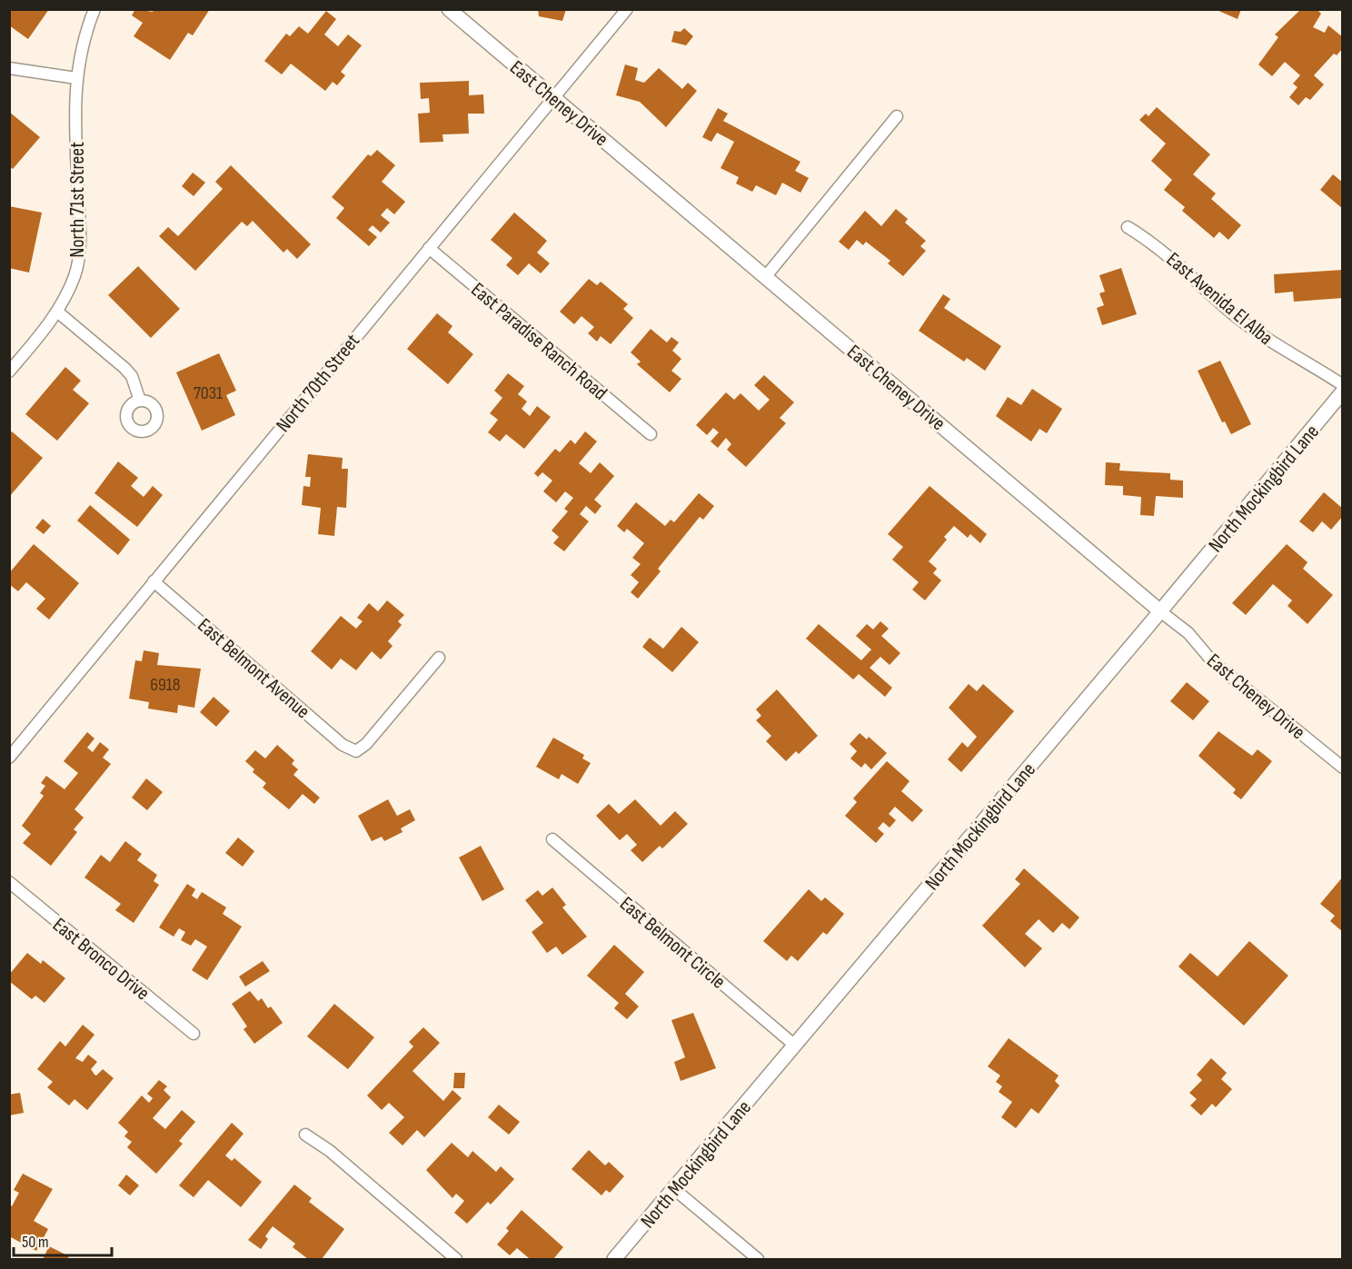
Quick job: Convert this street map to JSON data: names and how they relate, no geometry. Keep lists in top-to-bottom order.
{
  "streets": {
    "street": [
      "East Cheney Drive",
      "North 71st Street",
      "East Avenida El Alba",
      "East Paradise Ranch Road",
      "North 70th Street",
      "North Mockingbird Lane",
      "East Belmont Avenue",
      "East Belmont Circle",
      "East Bronco Drive"
    ]
  },
  "crossings": [
    ["East Cheney Drive", "North 70th Street"],
    ["East Cheney Drive", "North Mockingbird Lane"],
    ["East Paradise Ranch Road", "North 70th Street"],
    ["North 70th Street", "East Belmont Avenue"],
    ["North Mockingbird Lane", "East Belmont Circle"]
  ],
  "house_numbers": ["7031", "6918"],
  "scale_bar": "50 m"
}
